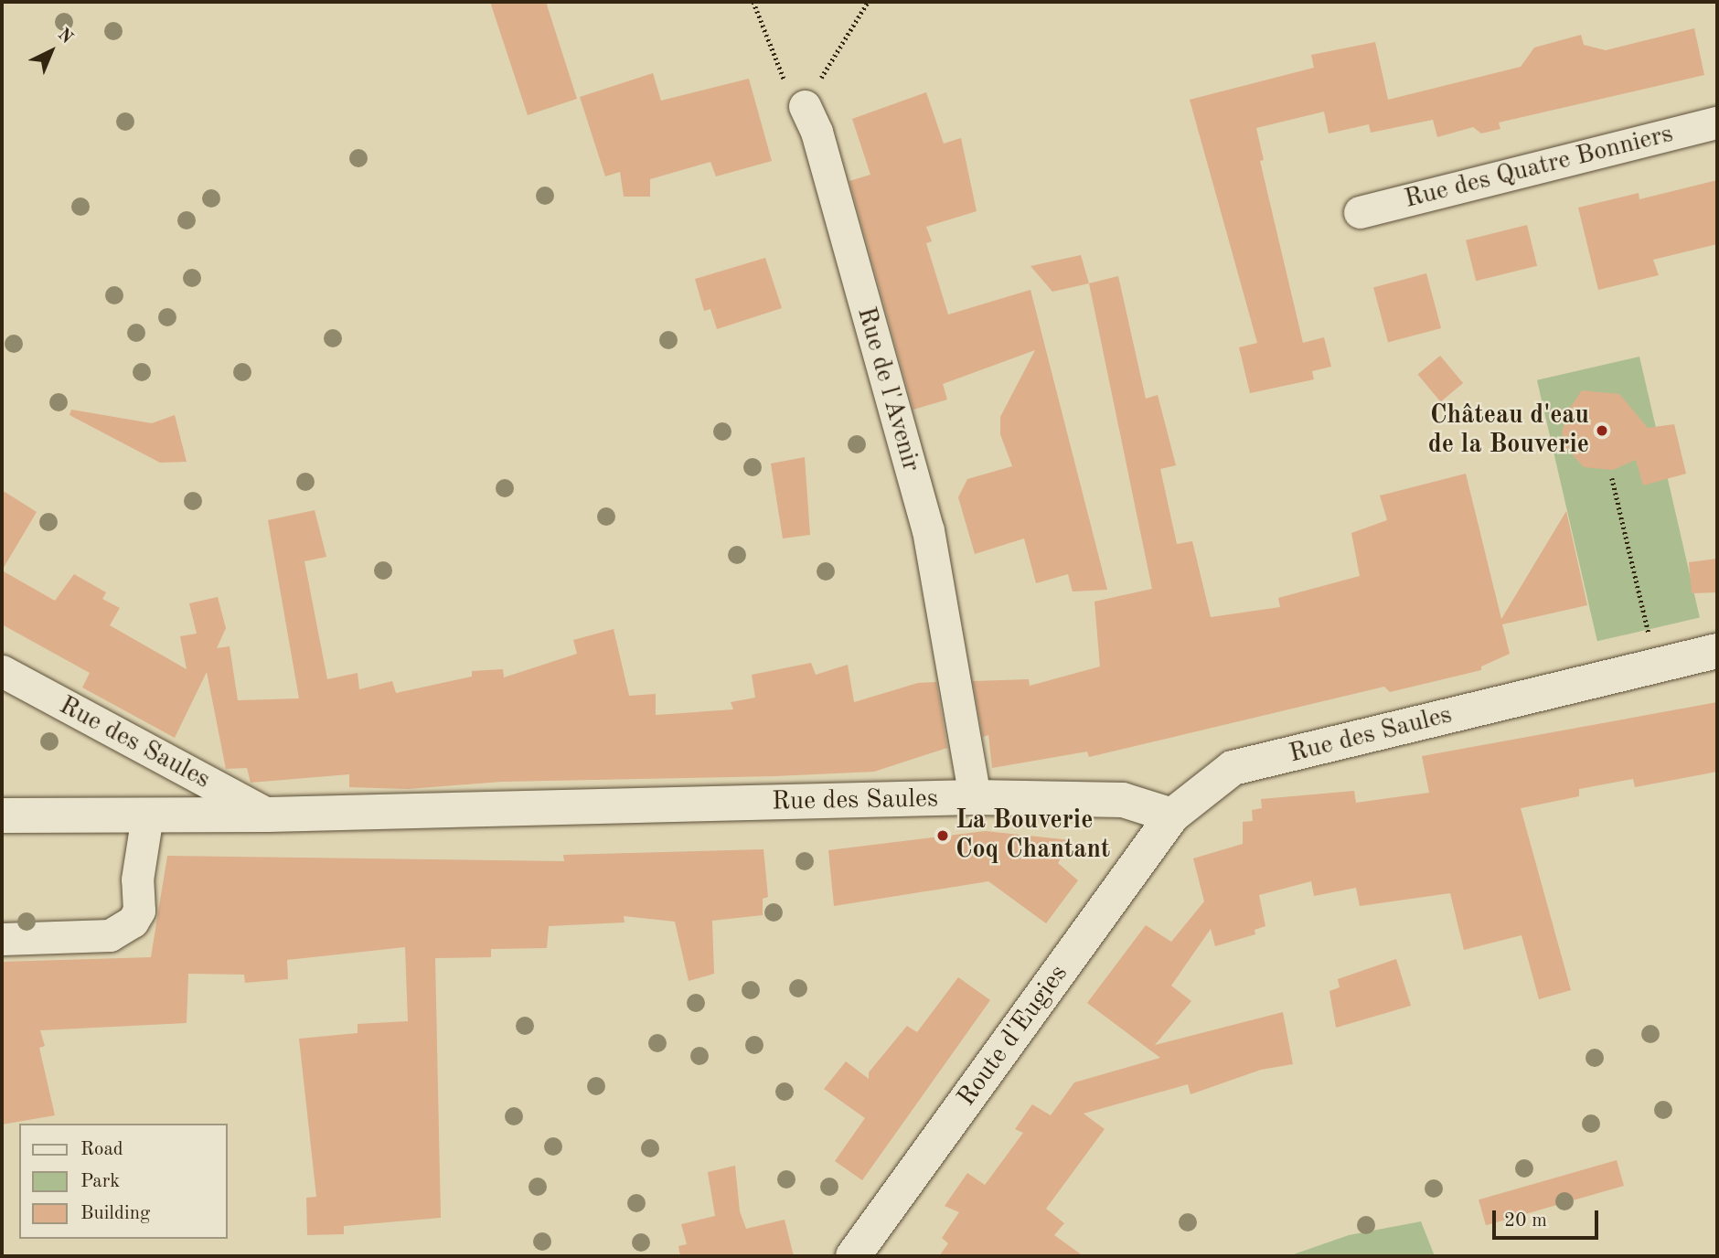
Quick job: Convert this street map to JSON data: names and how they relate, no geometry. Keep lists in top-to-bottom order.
{
  "streets": {
    "street": [
      "Rue des Quatre Bonniers",
      "Rue de l'Avenir",
      "Rue des Saules",
      "Route d'Eugies"
    ]
  },
  "crossings": [
    ["Rue de l'Avenir", "Rue des Saules"],
    ["Rue des Saules", "Route d'Eugies"]
  ],
  "places": ["Château d'eau de la Bouverie", "La Bouverie Coq Chantant"],
  "legend": ["Road", "Park", "Building"],
  "scale_bar": "20 m",
  "north": "top right"
}
